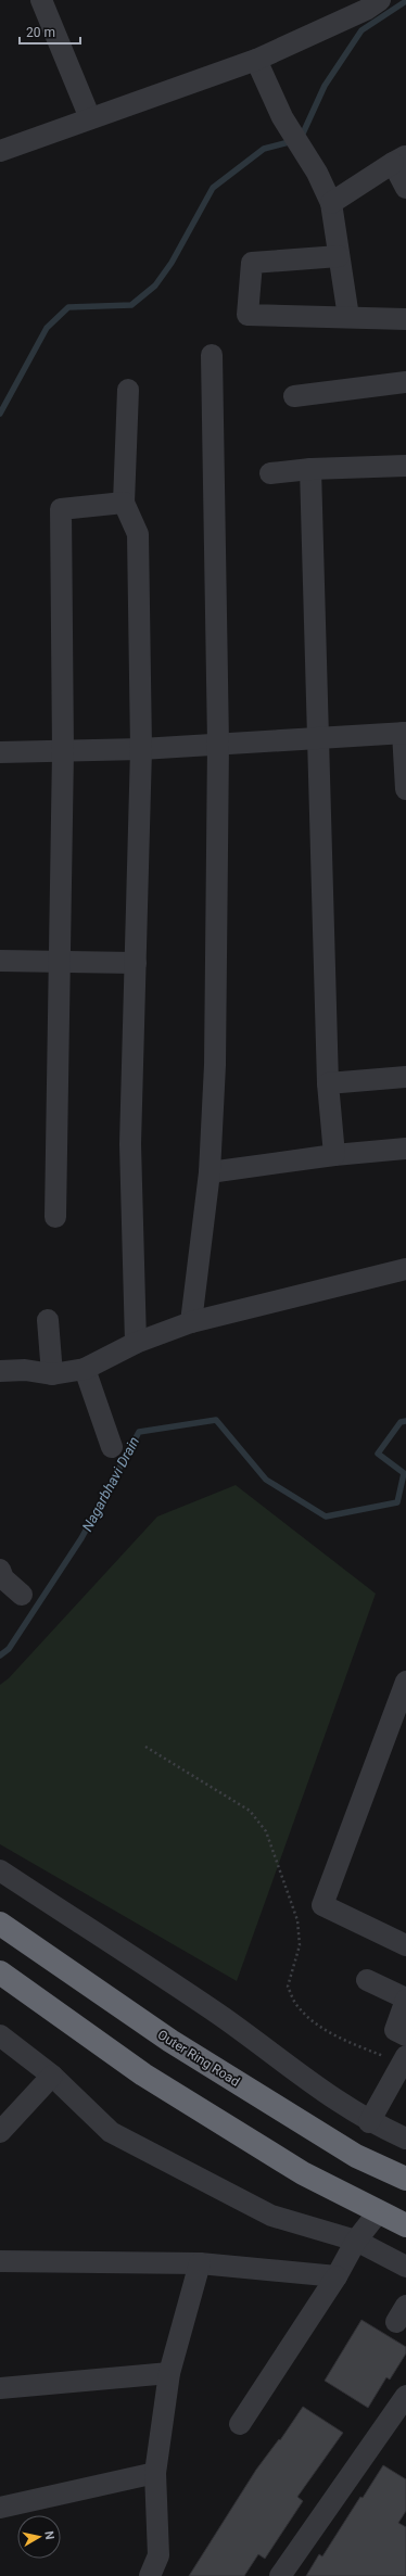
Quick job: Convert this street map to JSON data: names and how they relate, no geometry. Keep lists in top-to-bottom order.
{
  "streets": {
    "highway": ["Outer Ring Road"]
  },
  "water": ["Nagarbhavi Drain"],
  "scale_bar": "20 m",
  "north": "right"
}
